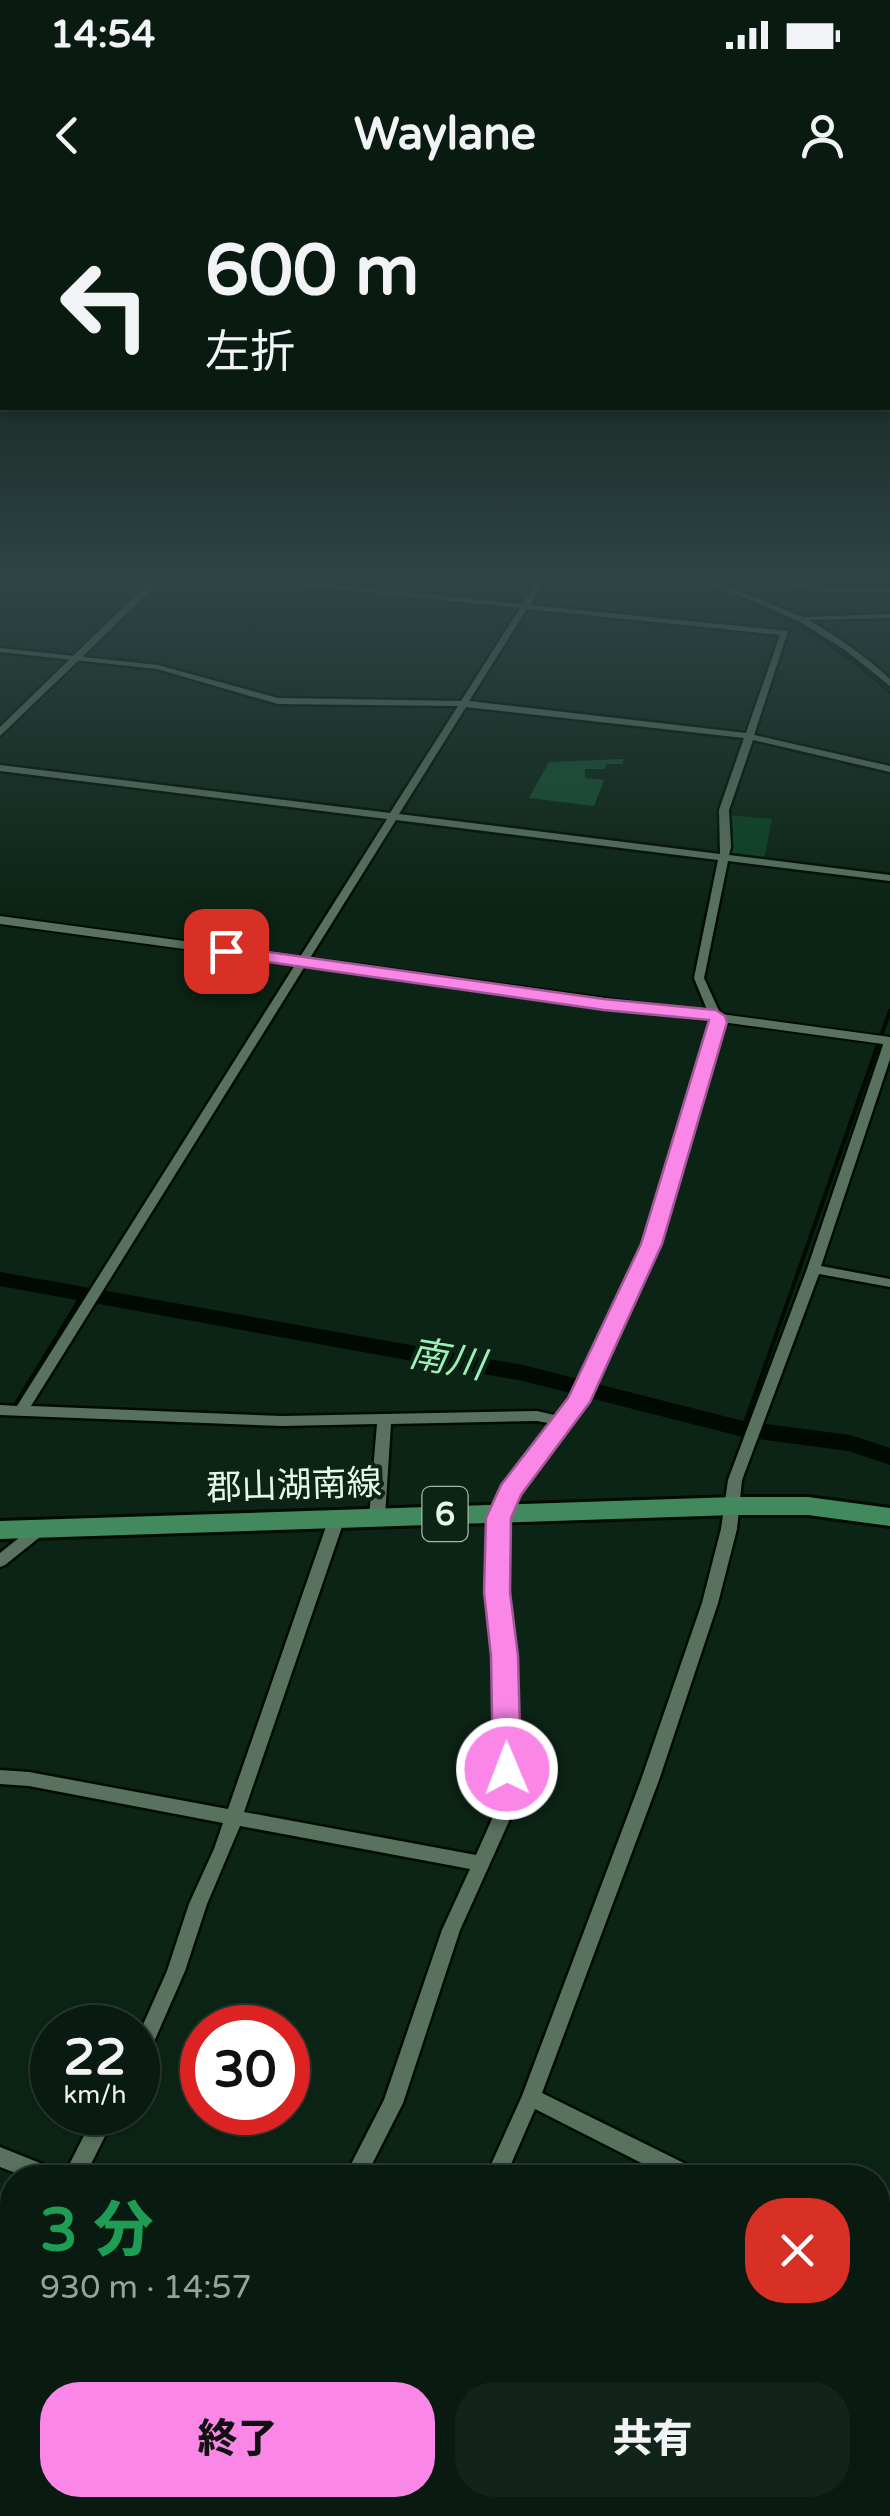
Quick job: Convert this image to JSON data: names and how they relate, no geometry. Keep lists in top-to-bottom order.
{
  "streets": {
    "main road": ["郡山湖南線", "6"]
  },
  "water": ["南川"],
  "page": {
    "status": "14:54",
    "header": "Waylane",
    "turn": ["600 m", "左折"],
    "speed": "22 km/h",
    "limit": "30",
    "heading": ["3 分", "930 m · 14:57"],
    "buttons": ["終了", "共有"]
  }
}
